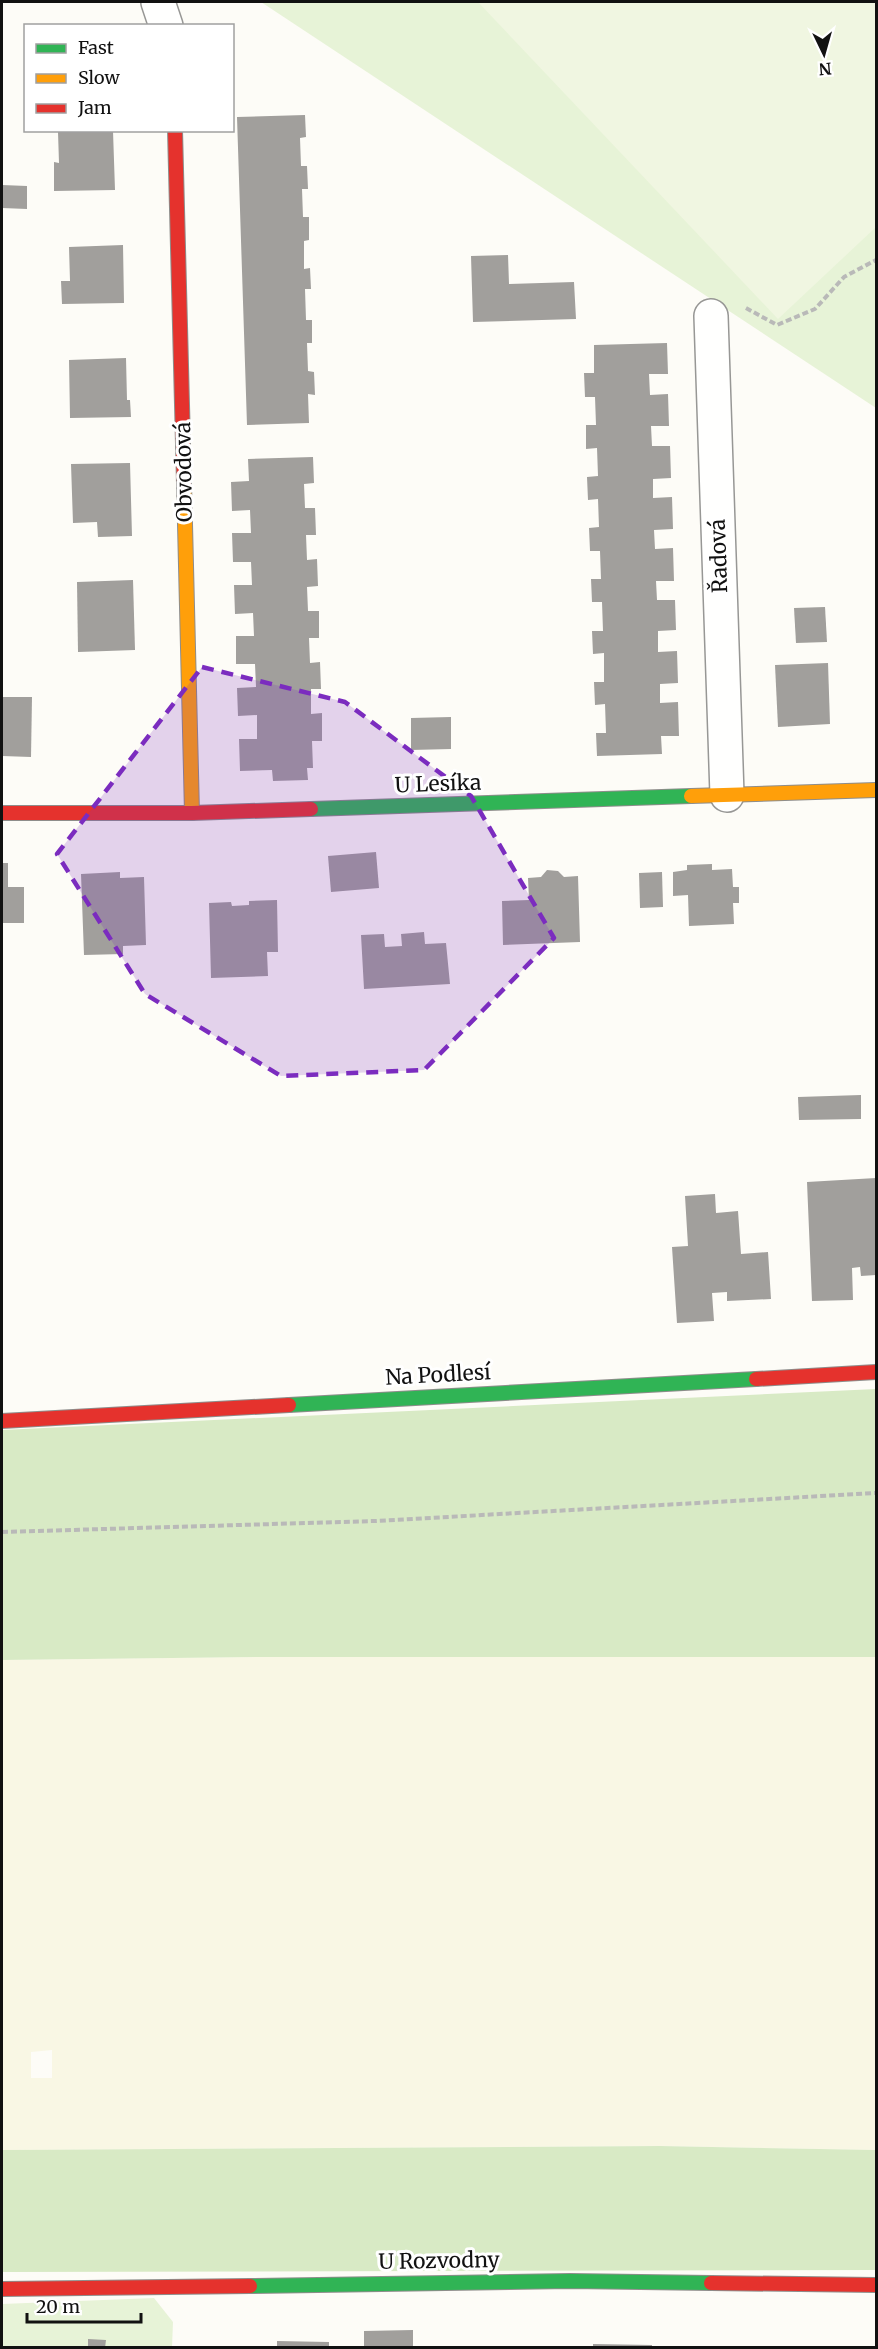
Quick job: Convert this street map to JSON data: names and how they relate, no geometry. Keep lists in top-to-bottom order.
{
  "streets": {
    "street": [
      "Obvodová",
      "Řadová",
      "U Lesíka",
      "Na Podlesí",
      "U Rozvodny"
    ]
  },
  "crossings": [
    ["Obvodová", "U Lesíka"],
    ["Řadová", "U Lesíka"]
  ],
  "legend": ["Fast", "Slow", "Jam"],
  "scale_bar": "20 m",
  "north": "bottom"
}
